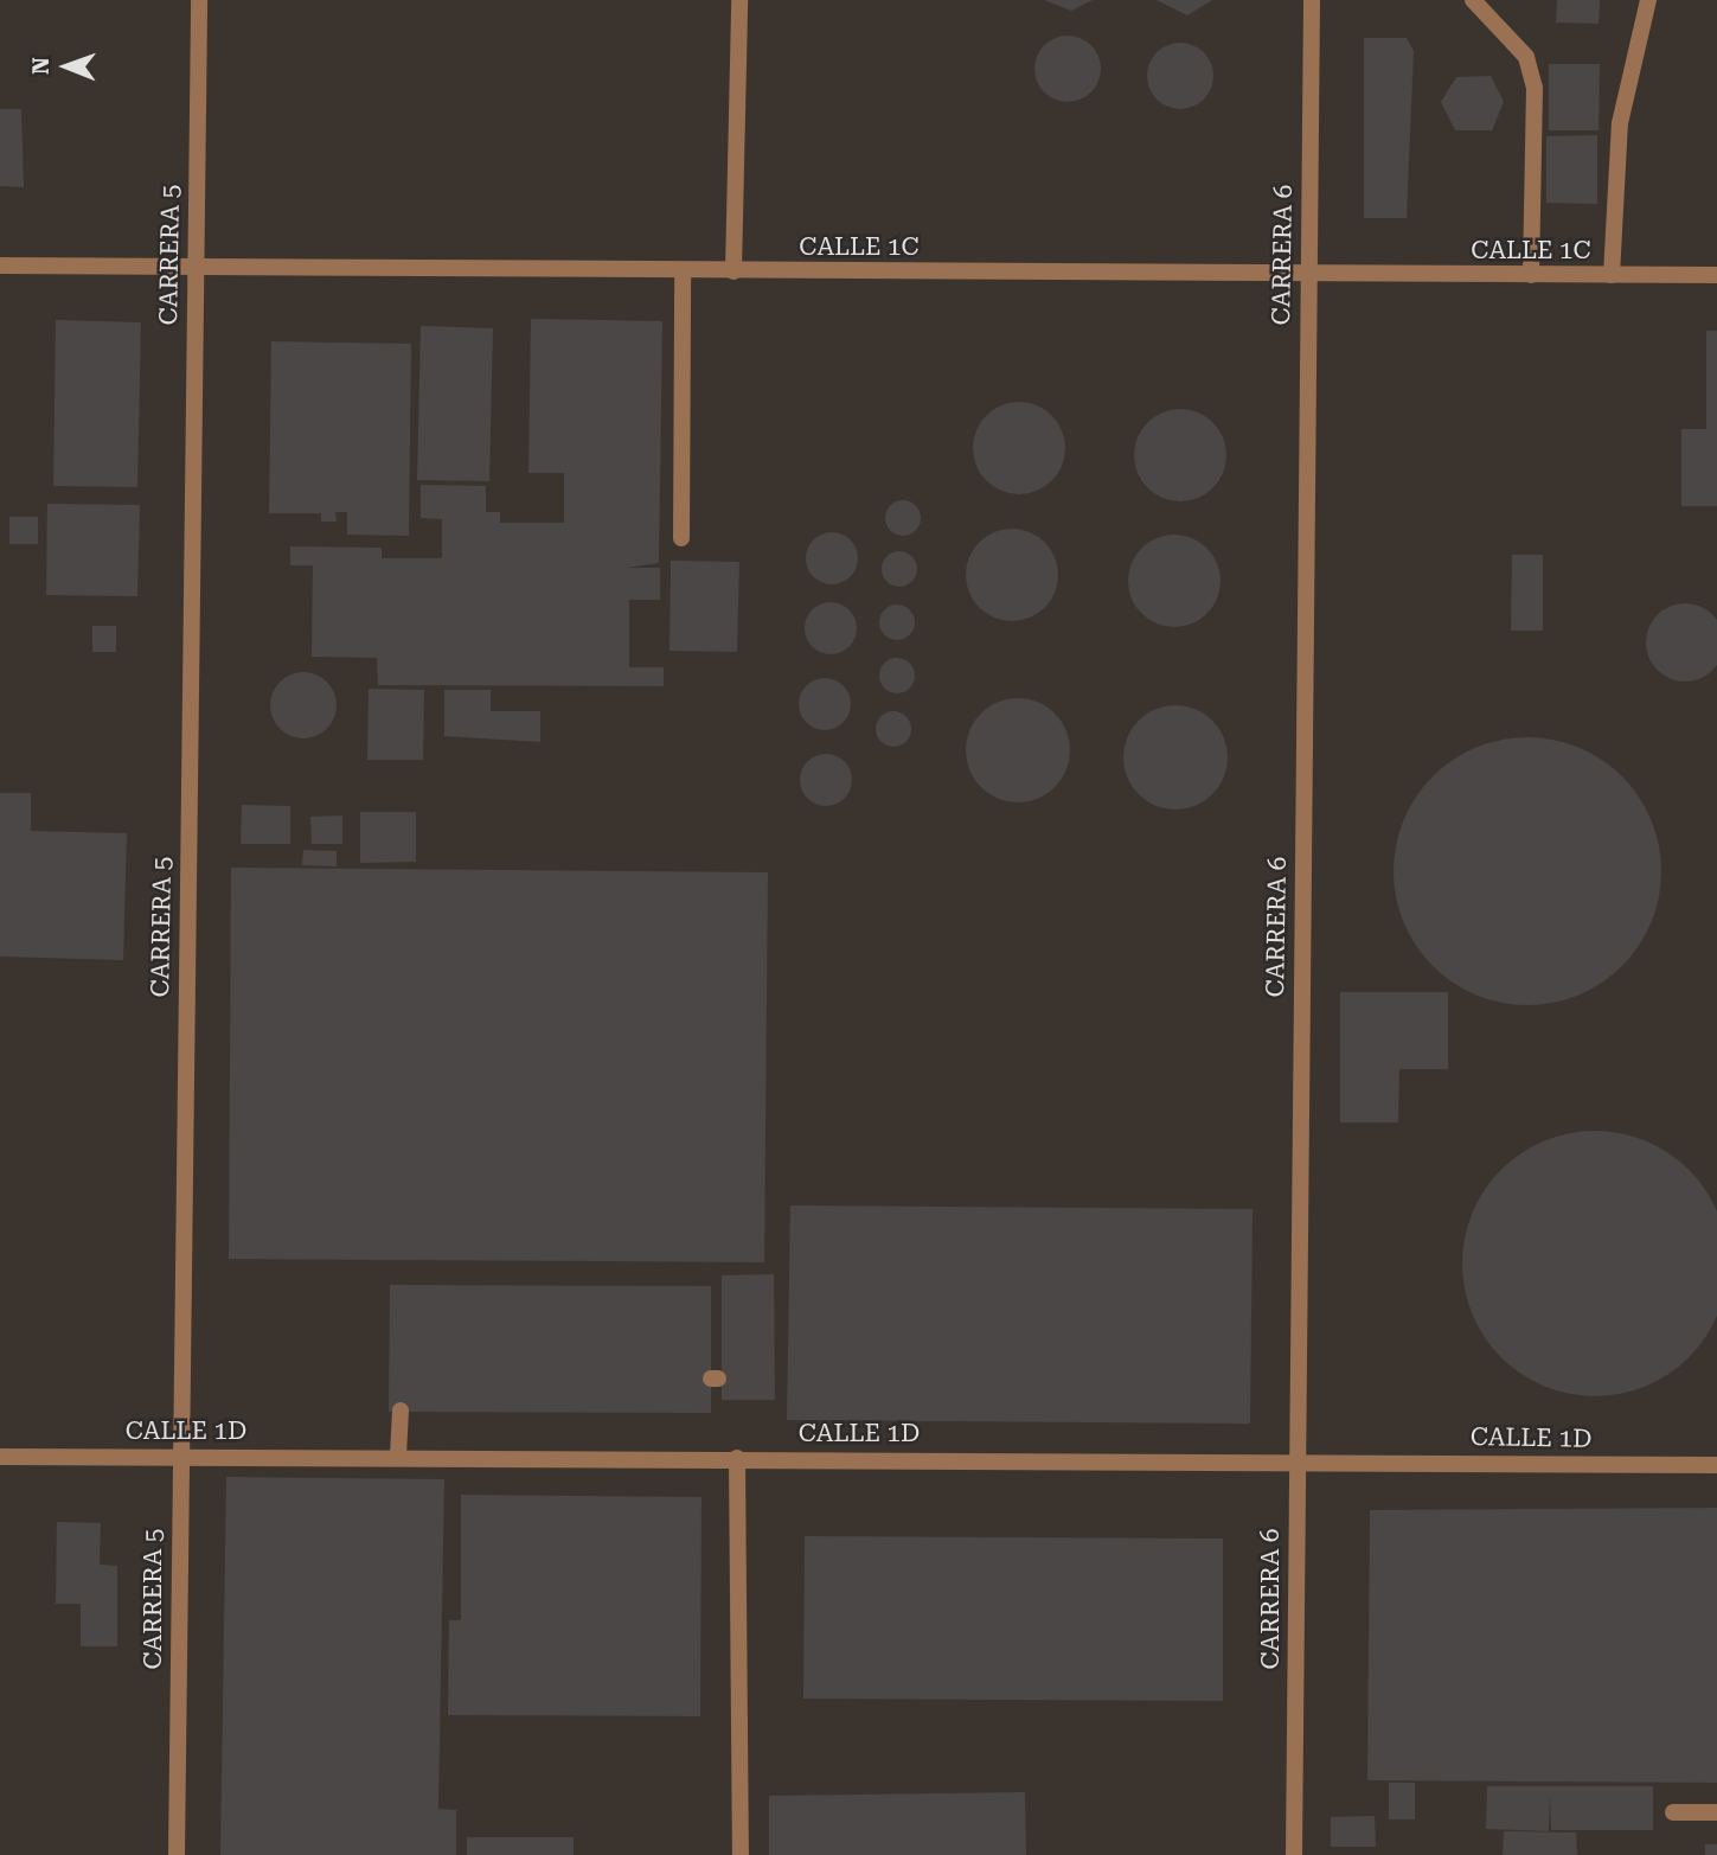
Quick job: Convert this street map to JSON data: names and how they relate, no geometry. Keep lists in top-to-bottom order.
{
  "streets": {
    "street": [
      "CALLE 1C",
      "CARRERA 5",
      "CARRERA 6",
      "CALLE 1D"
    ]
  },
  "crossings": [
    ["CALLE 1C", "CARRERA 5"],
    ["CALLE 1C", "CARRERA 6"],
    ["CARRERA 5", "CALLE 1D"],
    ["CARRERA 6", "CALLE 1D"]
  ],
  "north": "left"
}
